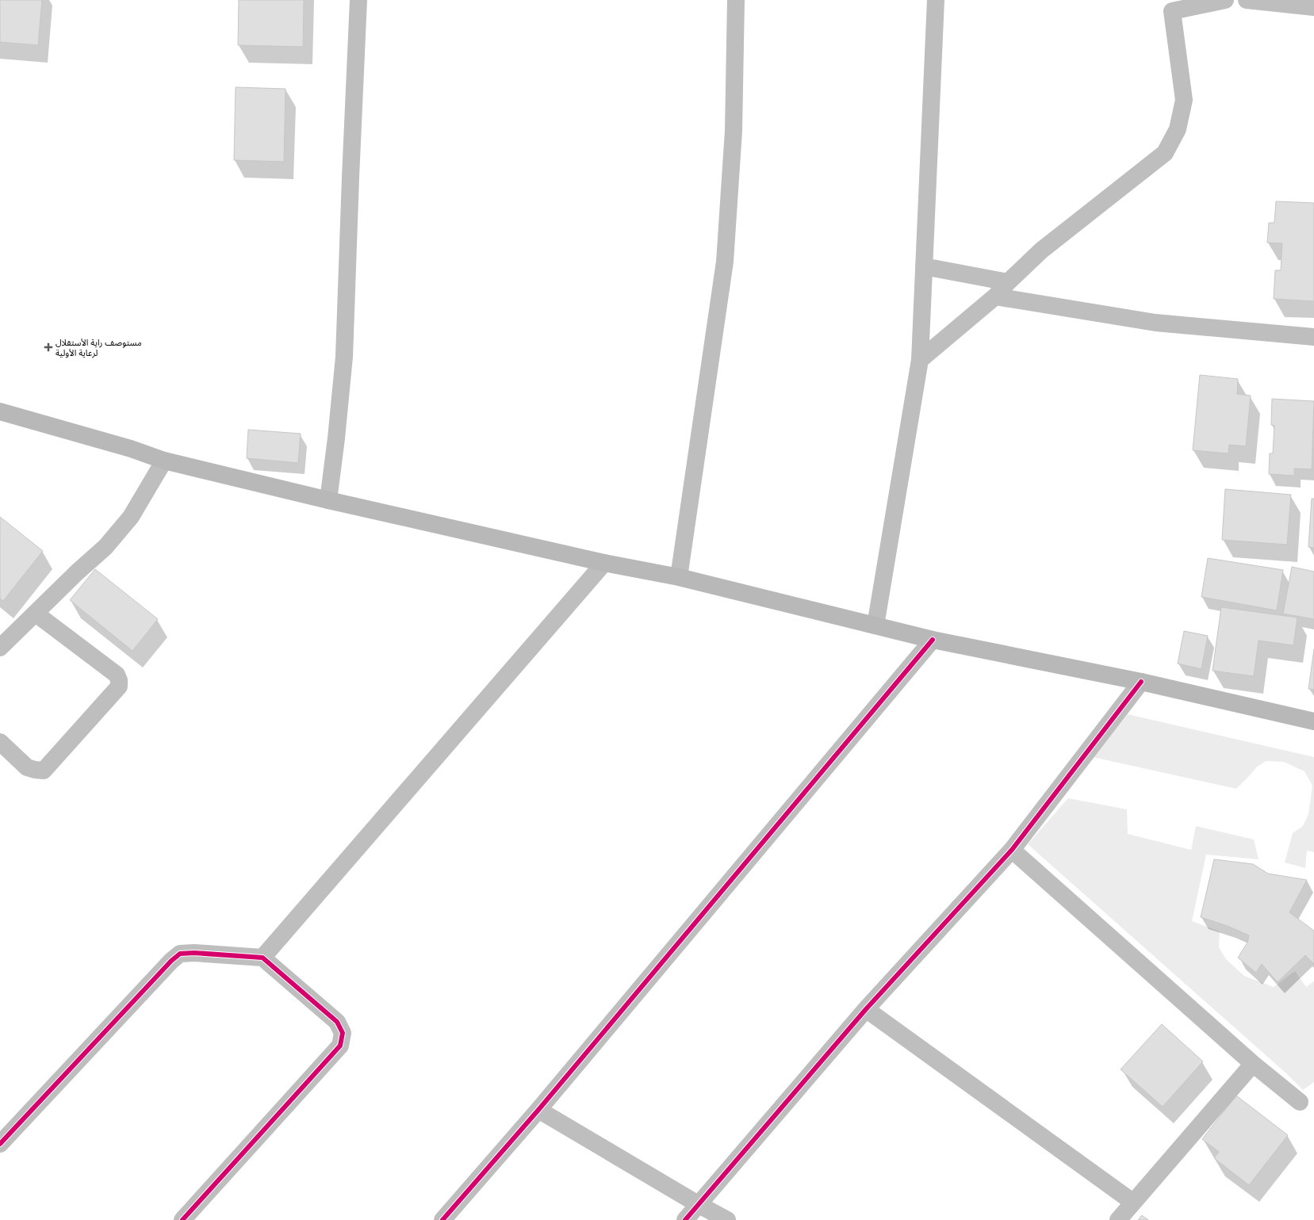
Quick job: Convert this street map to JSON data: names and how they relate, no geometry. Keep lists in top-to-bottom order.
{
  "places": {
    "health": ["مستوصف راية الأستقلال لرعاية الأولية"]
  }
}
